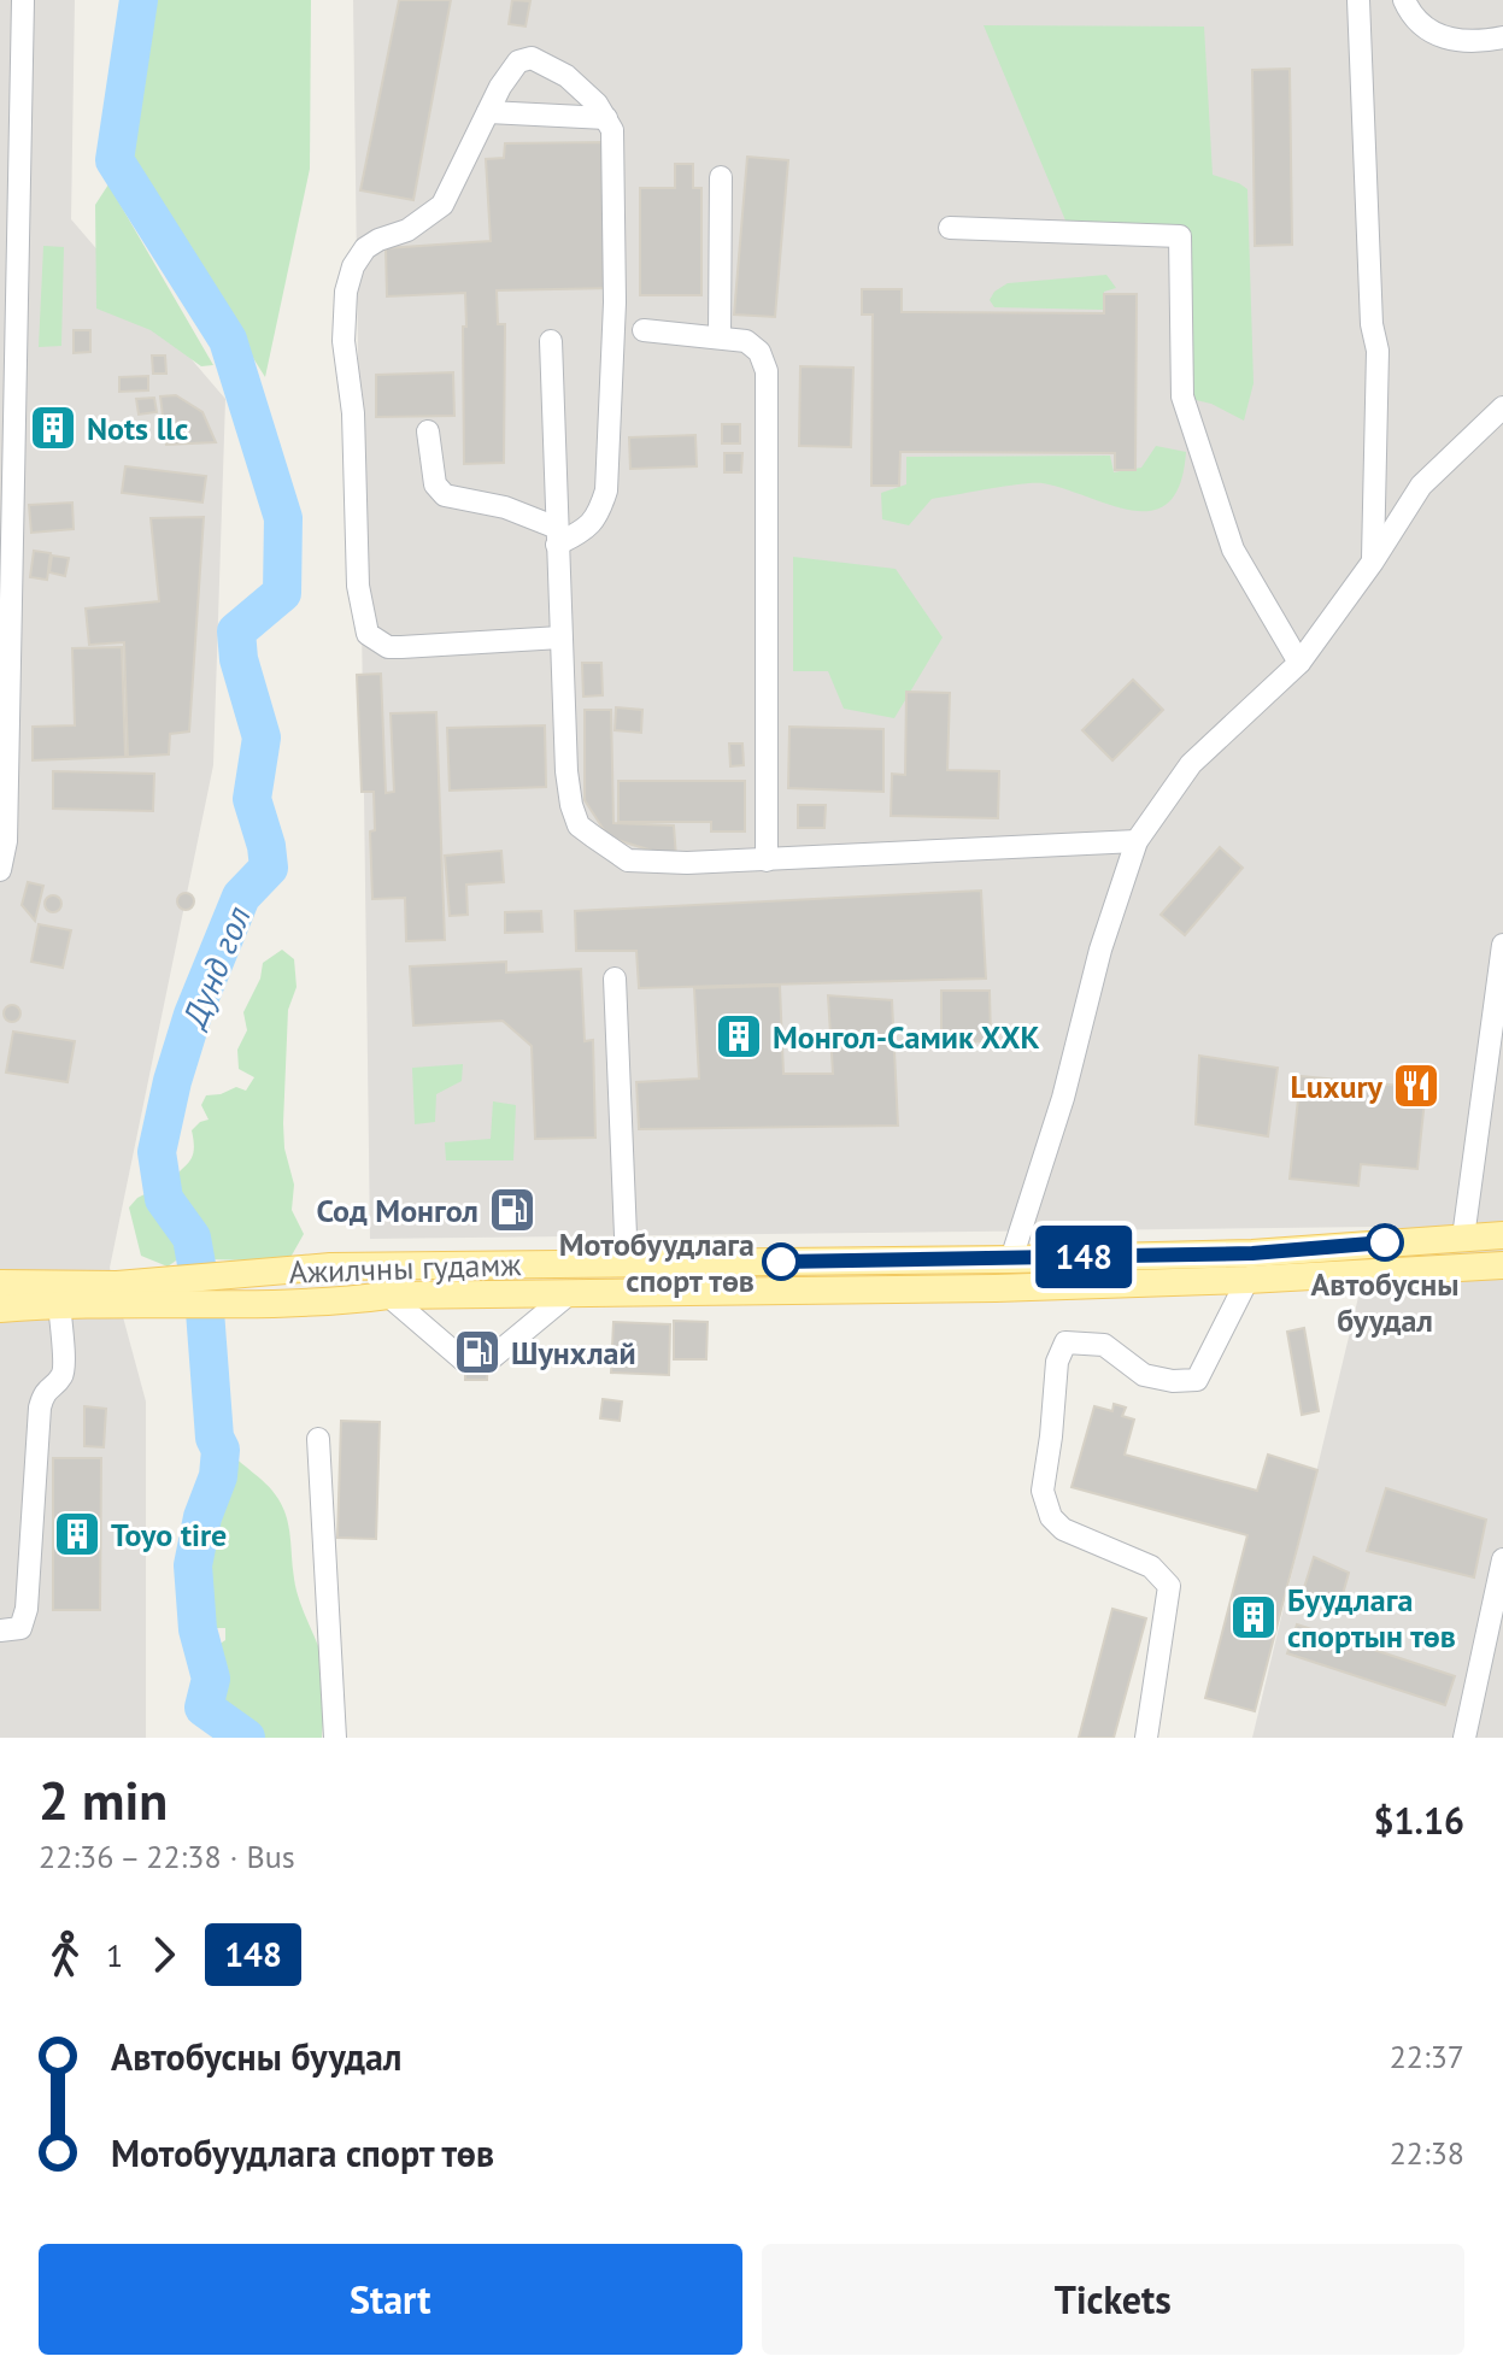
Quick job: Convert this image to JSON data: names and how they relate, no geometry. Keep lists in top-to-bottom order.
{
  "streets": {
    "main road": ["Ажилчны гудамж"]
  },
  "water": ["Дунд гол"],
  "places": {
    "building": [
      "Nots llc",
      "Монгол-Самик ХХК",
      "Toyo tire",
      "Буудлага спортын төв"
    ],
    "restaurant": ["Luxury"],
    "fuel station": ["Сод Монгол", "Шунхлай"],
    "other": ["Автобусны буудал", "Мотобуудлага спорт төв"]
  },
  "lines": ["bus line 148"],
  "page": {
    "on_map": "148",
    "heading": ["2 min", "22:36 – 22:38 · Bus", "$1.16"],
    "legs": ["1", "148"],
    "list": [
      {
        "name": "Автобусны буудал",
        "value": "22:37"
      },
      {
        "name": "Мотобуудлага спорт төв",
        "value": "22:38"
      }
    ],
    "buttons": ["Start", "Tickets"]
  }
}
